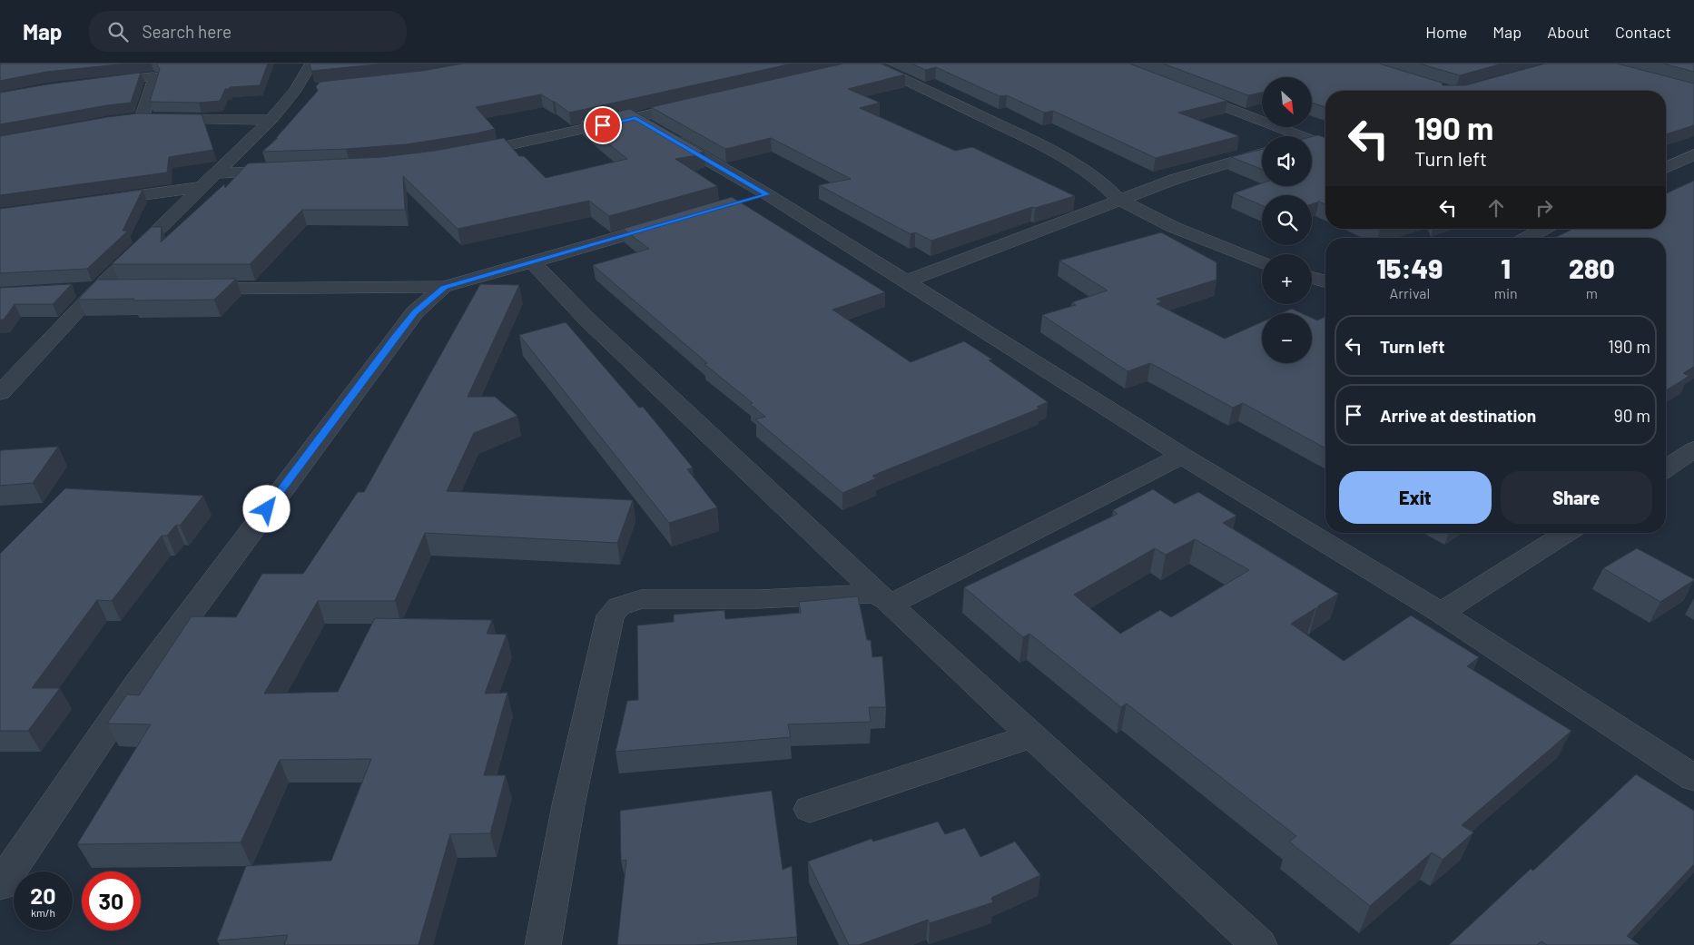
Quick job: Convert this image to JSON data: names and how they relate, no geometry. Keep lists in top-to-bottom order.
{
  "north": "bottom right",
  "page": {
    "header": "Map",
    "search": "Search here",
    "nav": [
      "Home",
      "Map",
      "About",
      "Contact"
    ],
    "map_buttons": ["+", "−"],
    "turn": ["190 m", "Turn left"],
    "eta": [
      "15:49",
      "Arrival",
      "1",
      "min",
      "280",
      "m"
    ],
    "list": [
      {
        "name": "Turn left",
        "value": "190 m"
      },
      {
        "name": "Arrive at destination",
        "value": "90 m"
      }
    ],
    "buttons": ["Exit", "Share"],
    "speed": "20 km/h",
    "limit": "30"
  }
}
